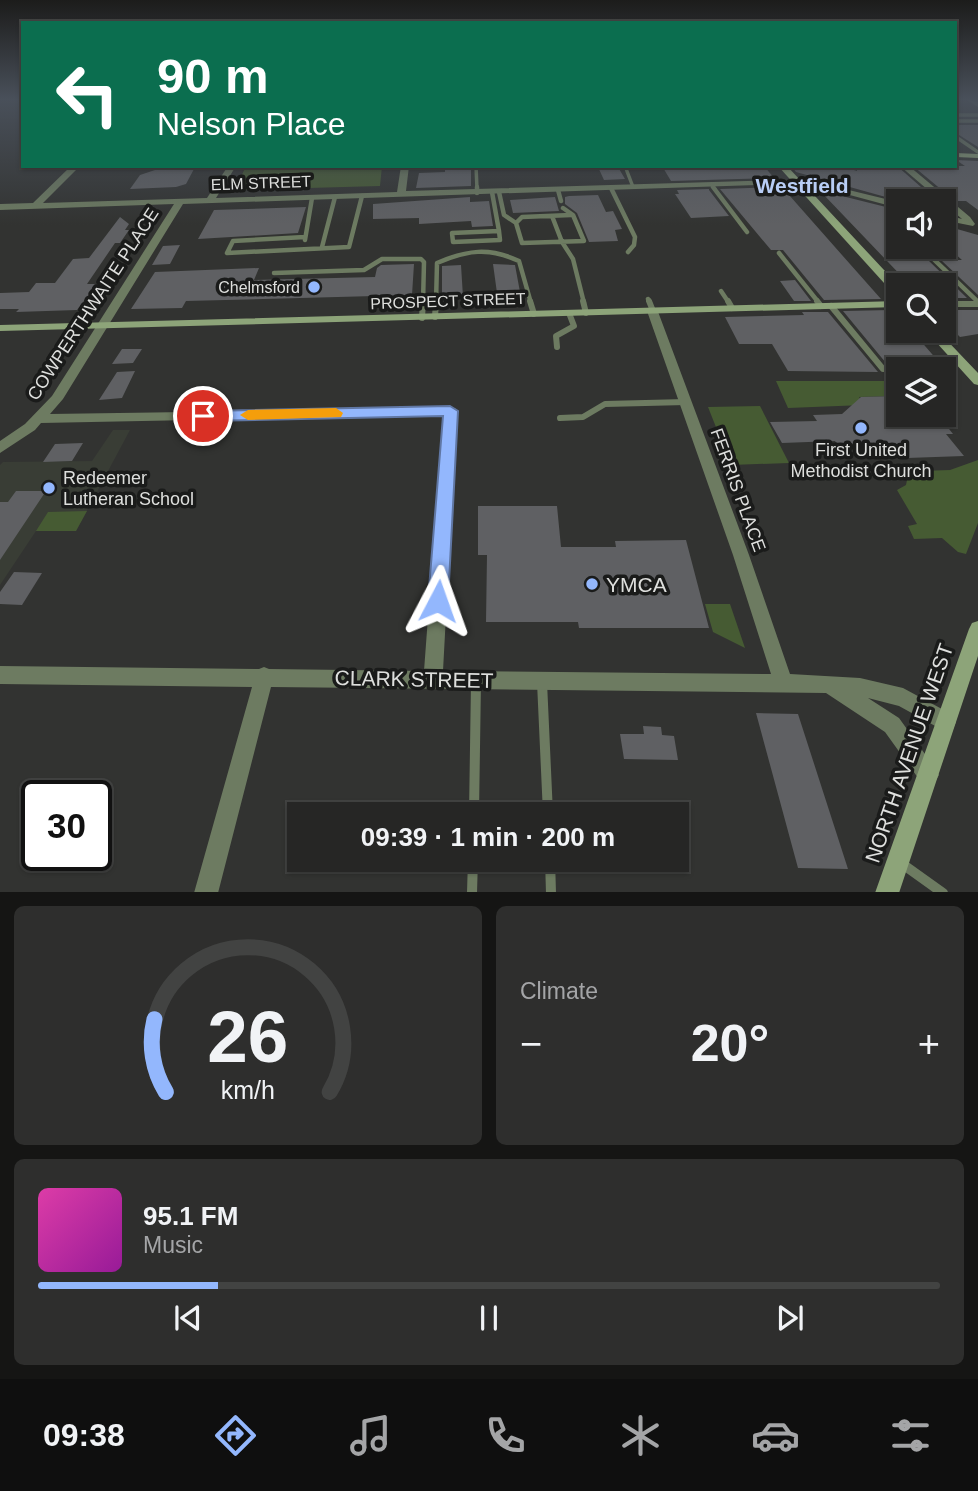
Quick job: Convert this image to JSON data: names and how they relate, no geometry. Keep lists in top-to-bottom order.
{
  "streets": {
    "street": [
      "ELM STREET",
      "PROSPECT STREET",
      "COWPERTHWAITE PLACE",
      "FERRIS PLACE",
      "CLARK STREET",
      "NORTH AVENUE WEST"
    ]
  },
  "crossings": [
    ["ELM STREET", "COWPERTHWAITE PLACE"],
    ["PROSPECT STREET", "COWPERTHWAITE PLACE"],
    ["PROSPECT STREET", "FERRIS PLACE"],
    ["FERRIS PLACE", "CLARK STREET"],
    ["CLARK STREET", "NORTH AVENUE WEST"]
  ],
  "districts": ["Westfield"],
  "places": [
    "Chelmsford",
    "First United Methodist Church",
    "Redeemer Lutheran School",
    "YMCA"
  ],
  "page": {
    "turn": ["90 m", "Nelson Place"],
    "limit": "30",
    "trip": "09:39 · 1 min · 200 m",
    "tile": "Climate",
    "heat": ["−", "20°", "+"],
    "song": ["95.1 FM", "Music"],
    "tabs": "09:38",
    "gauge": ["26", "km/h"]
  }
}
